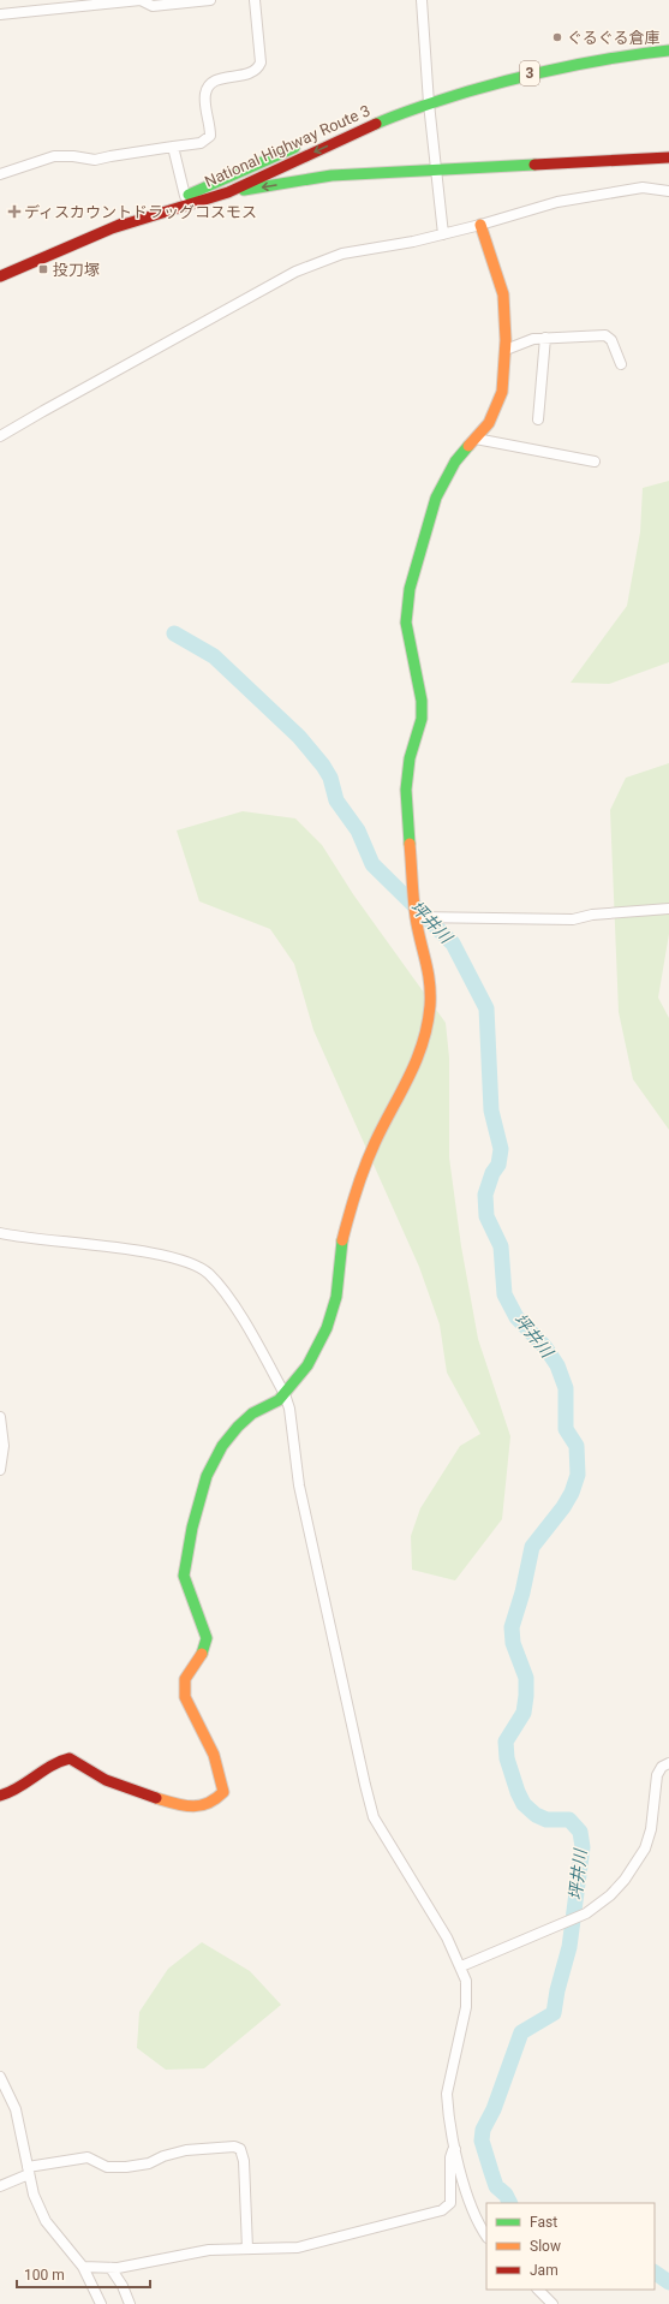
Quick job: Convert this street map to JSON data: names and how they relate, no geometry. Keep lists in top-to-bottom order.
{
  "streets": {
    "main road": ["3", "National Highway Route 3"]
  },
  "water": ["坪井川"],
  "places": {
    "other": ["ぐるぐる倉庫"],
    "health": ["ディスカウントドラッグコスモス"],
    "transit": ["投刀塚"]
  },
  "legend": ["Fast", "Slow", "Jam"],
  "scale_bar": "100 m"
}
